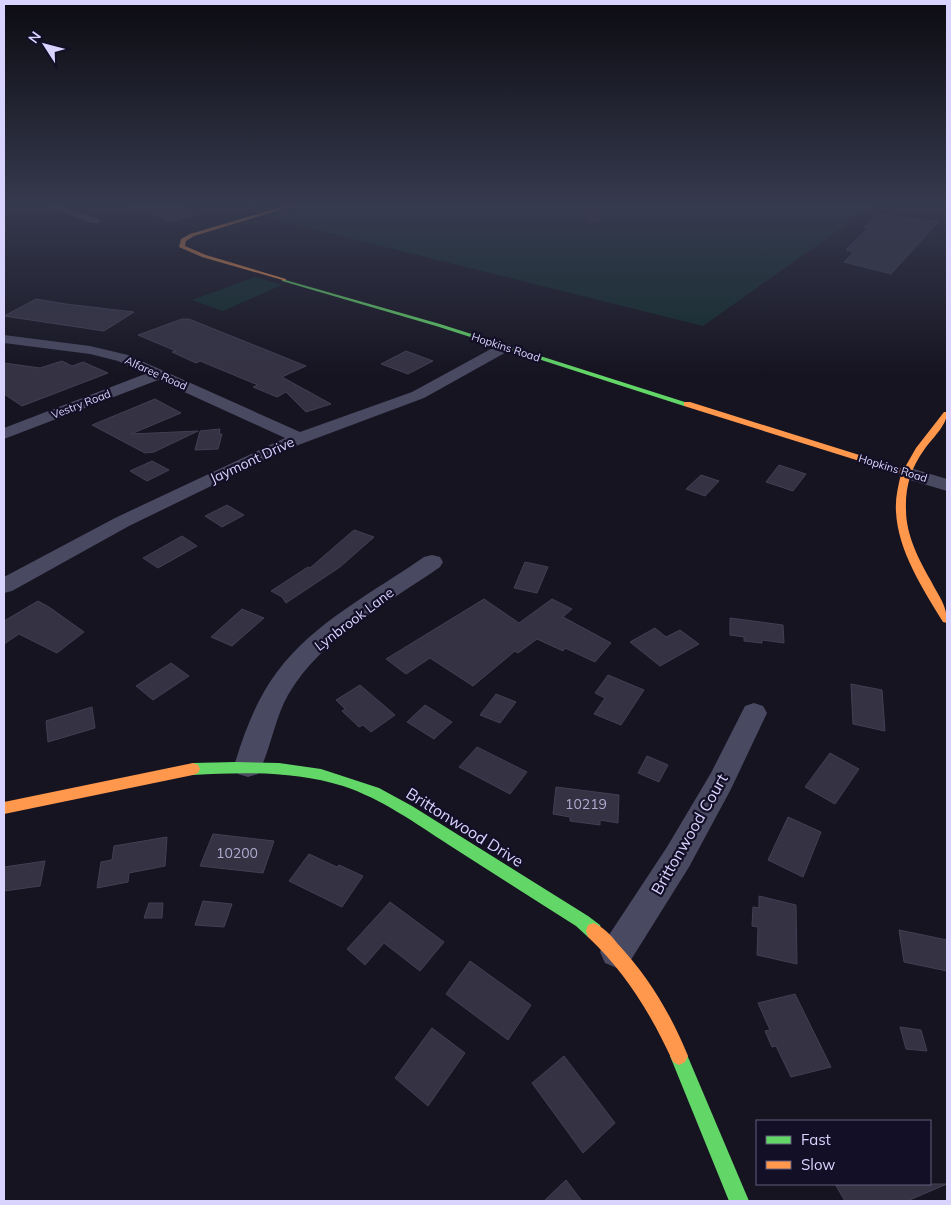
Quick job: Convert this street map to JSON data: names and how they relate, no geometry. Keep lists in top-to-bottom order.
{
  "streets": {
    "main road": ["Hopkins Road", "Brittonwood Drive"],
    "street": [
      "Alfaree Road",
      "Vestry Road",
      "Jaymont Drive",
      "Lynbrook Lane",
      "Brittonwood Court"
    ]
  },
  "crossings": [
    ["Hopkins Road", "Jaymont Drive"],
    ["Alfaree Road", "Vestry Road"],
    ["Alfaree Road", "Jaymont Drive"],
    ["Lynbrook Lane", "Brittonwood Drive"],
    ["Brittonwood Drive", "Brittonwood Court"]
  ],
  "house_numbers": ["10219", "10200"],
  "legend": ["Fast", "Slow"],
  "north": "top left"
}
